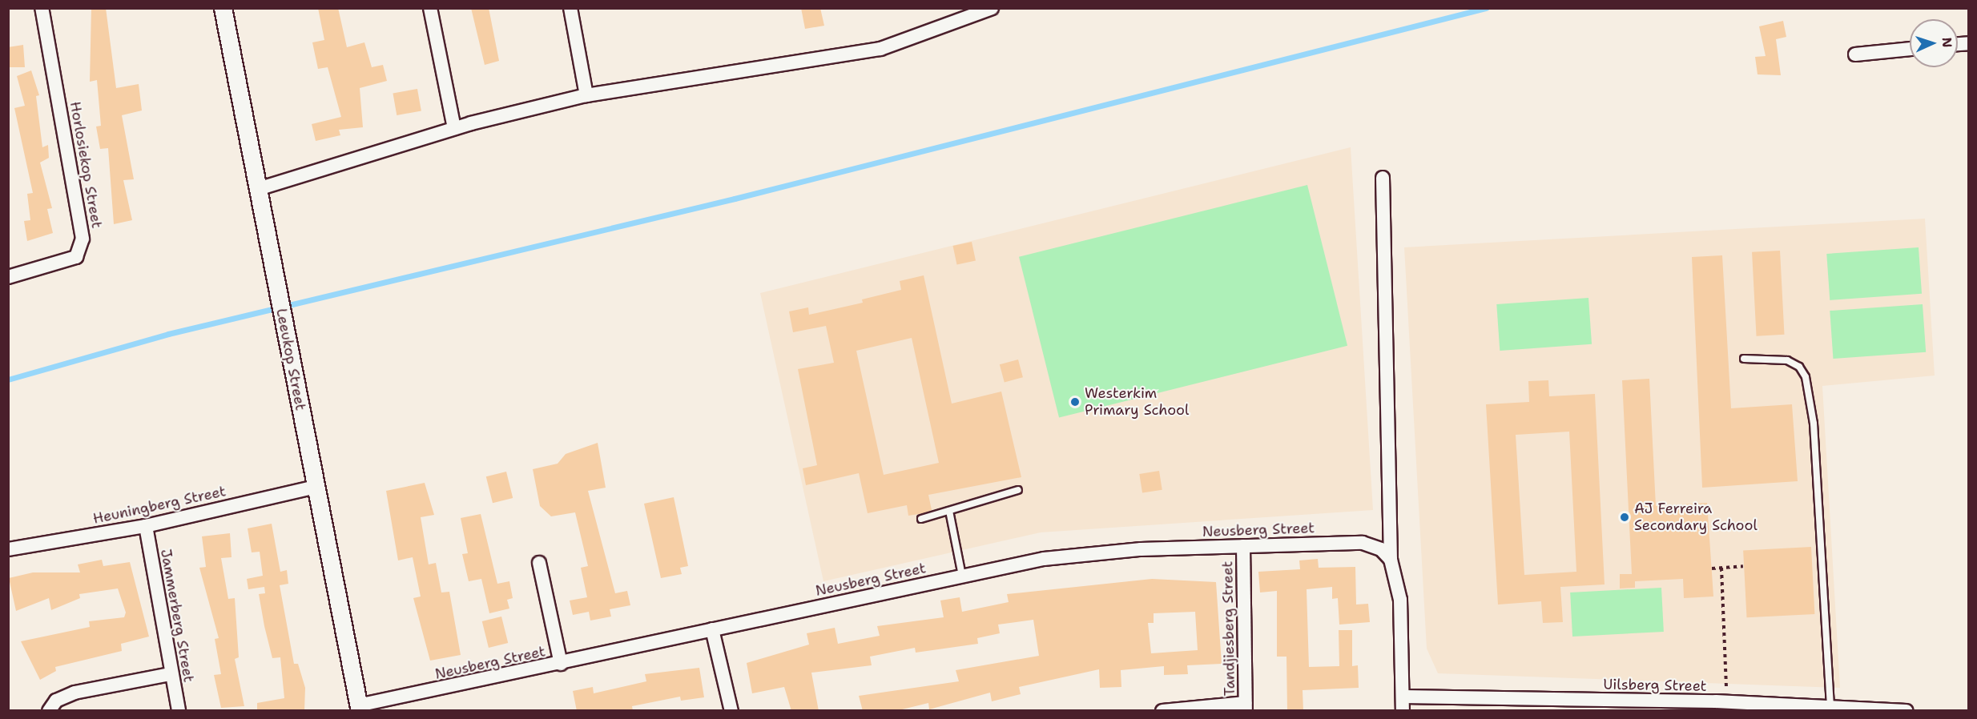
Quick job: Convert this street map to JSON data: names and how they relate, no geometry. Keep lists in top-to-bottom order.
{
  "streets": {
    "street": [
      "Horlosiekop Street",
      "Leeukop Street",
      "Heuningberg Street",
      "Neusberg Street",
      "Jammerberg Street",
      "Tandjiesberg Street",
      "Uilsberg Street"
    ]
  },
  "crossings": [
    ["Leeukop Street", "Heuningberg Street"],
    ["Leeukop Street", "Neusberg Street"],
    ["Heuningberg Street", "Jammerberg Street"],
    ["Neusberg Street", "Tandjiesberg Street"]
  ],
  "places": ["Westerkim Primary School", "AJ Ferreira Secondary School"],
  "north": "right"
}
